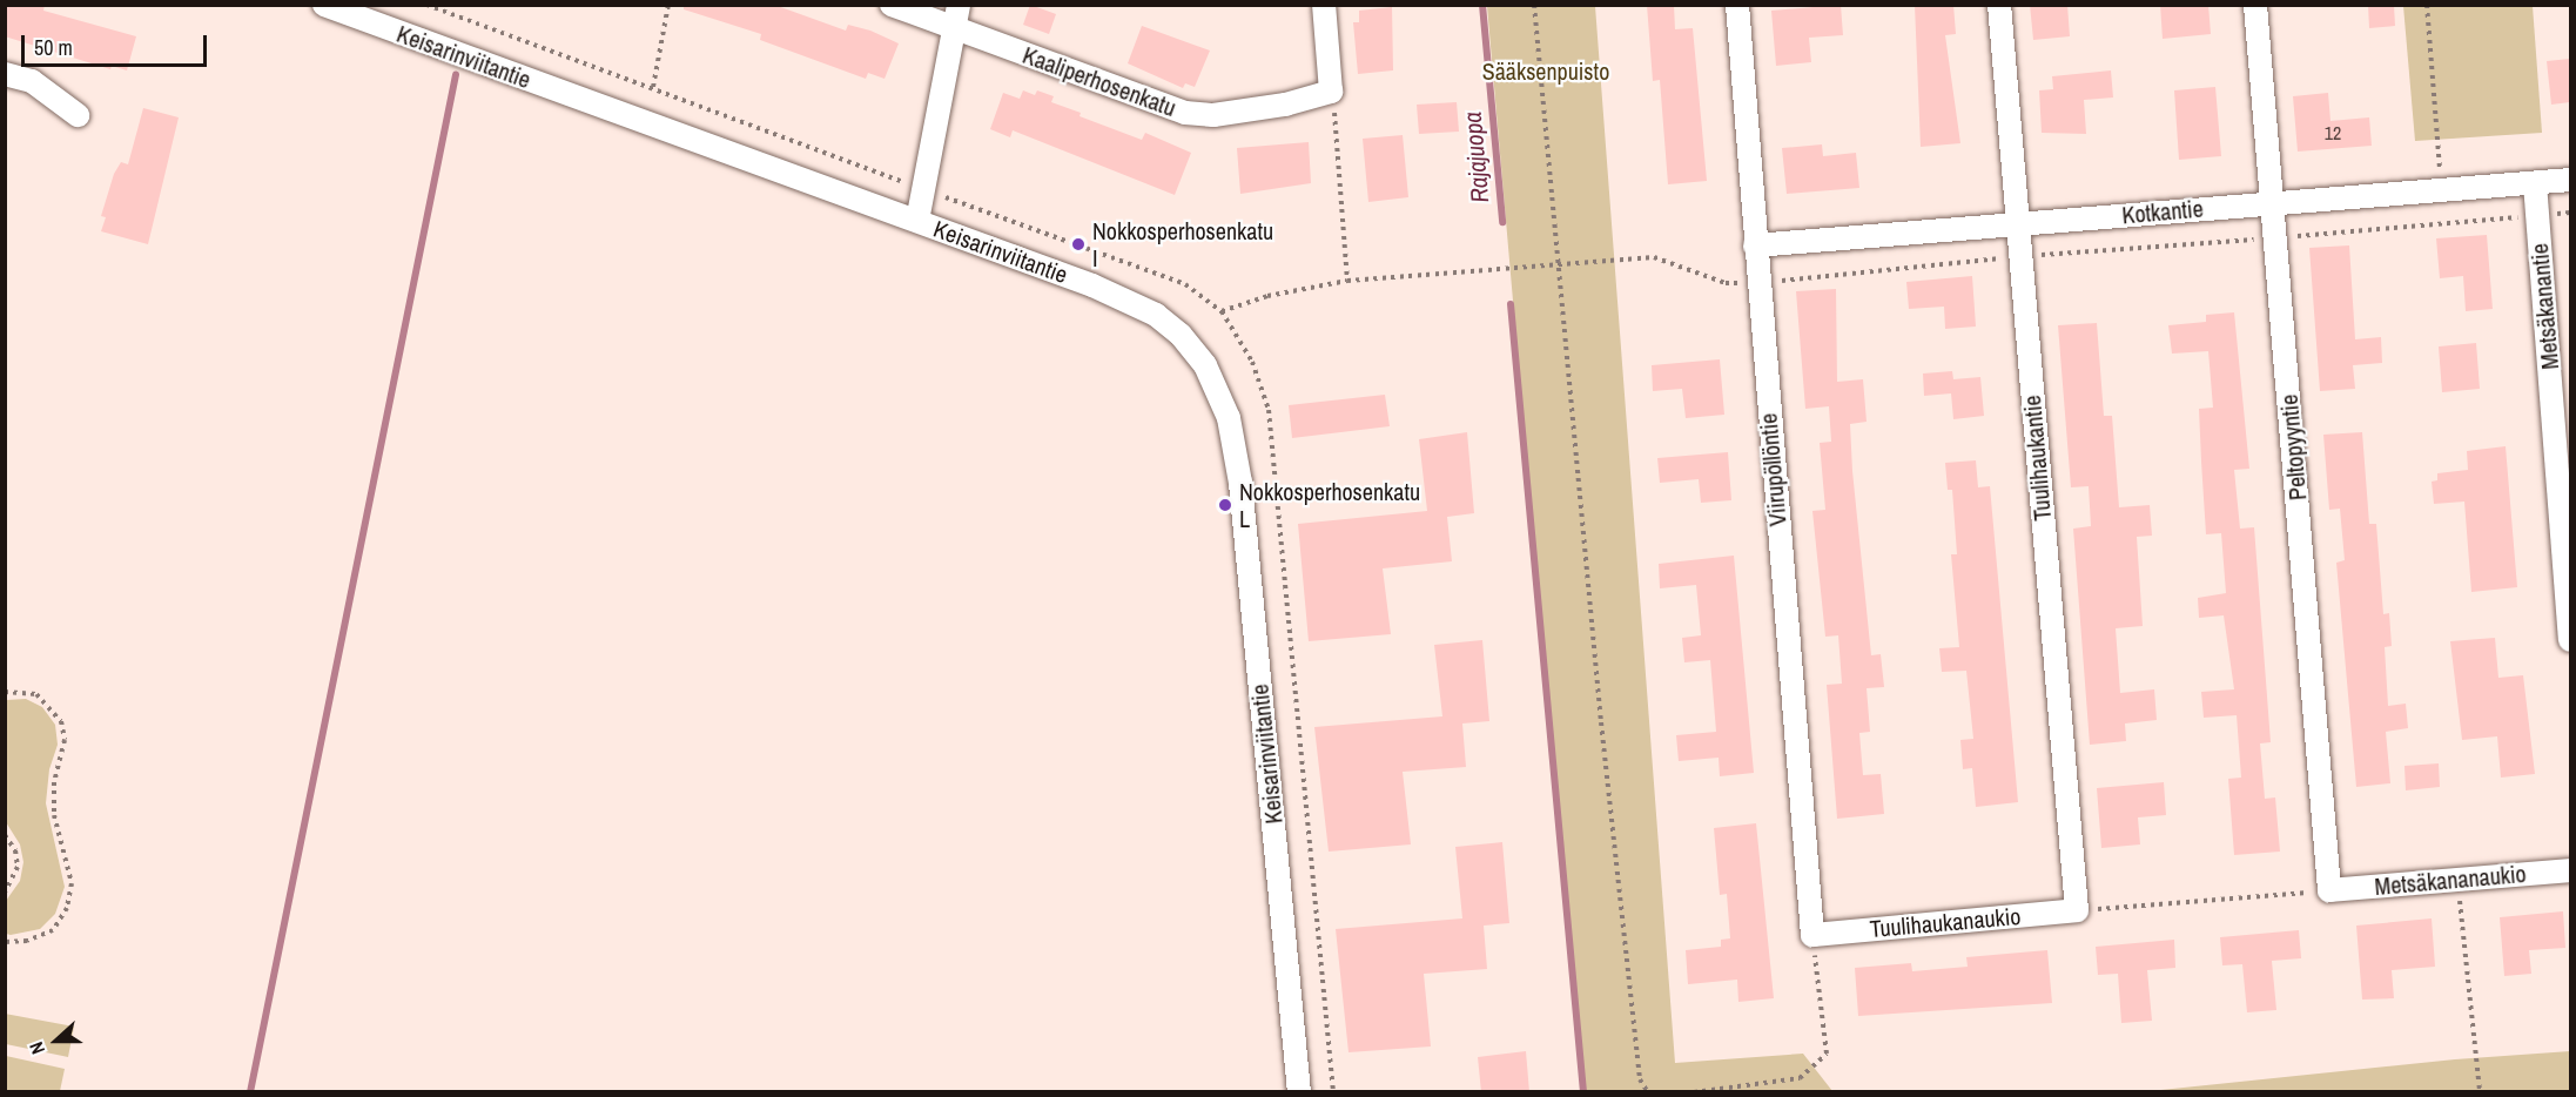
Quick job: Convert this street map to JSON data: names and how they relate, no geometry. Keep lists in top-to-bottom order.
{
  "streets": {
    "street": [
      "Keisarinviitantie",
      "Kaaliperhosenkatu",
      "Kotkantie",
      "Metsäkanantie",
      "Peltopyyntie",
      "Tuulihaukantie",
      "Viirupöllöntie",
      "Metsäkananaukio",
      "Tuulihaukanaukio"
    ]
  },
  "crossings": [
    ["Kotkantie", "Metsäkanantie"],
    ["Kotkantie", "Peltopyyntie"],
    ["Kotkantie", "Tuulihaukantie"],
    ["Kotkantie", "Viirupöllöntie"],
    ["Peltopyyntie", "Metsäkananaukio"],
    ["Tuulihaukantie", "Tuulihaukanaukio"],
    ["Viirupöllöntie", "Tuulihaukanaukio"]
  ],
  "water": ["Rajajuopa"],
  "parks": ["Sääksenpuisto"],
  "places": ["Nokkosperhosenkatu I", "Nokkosperhosenkatu L"],
  "house_numbers": ["12"],
  "scale_bar": "50 m",
  "north": "left"
}
